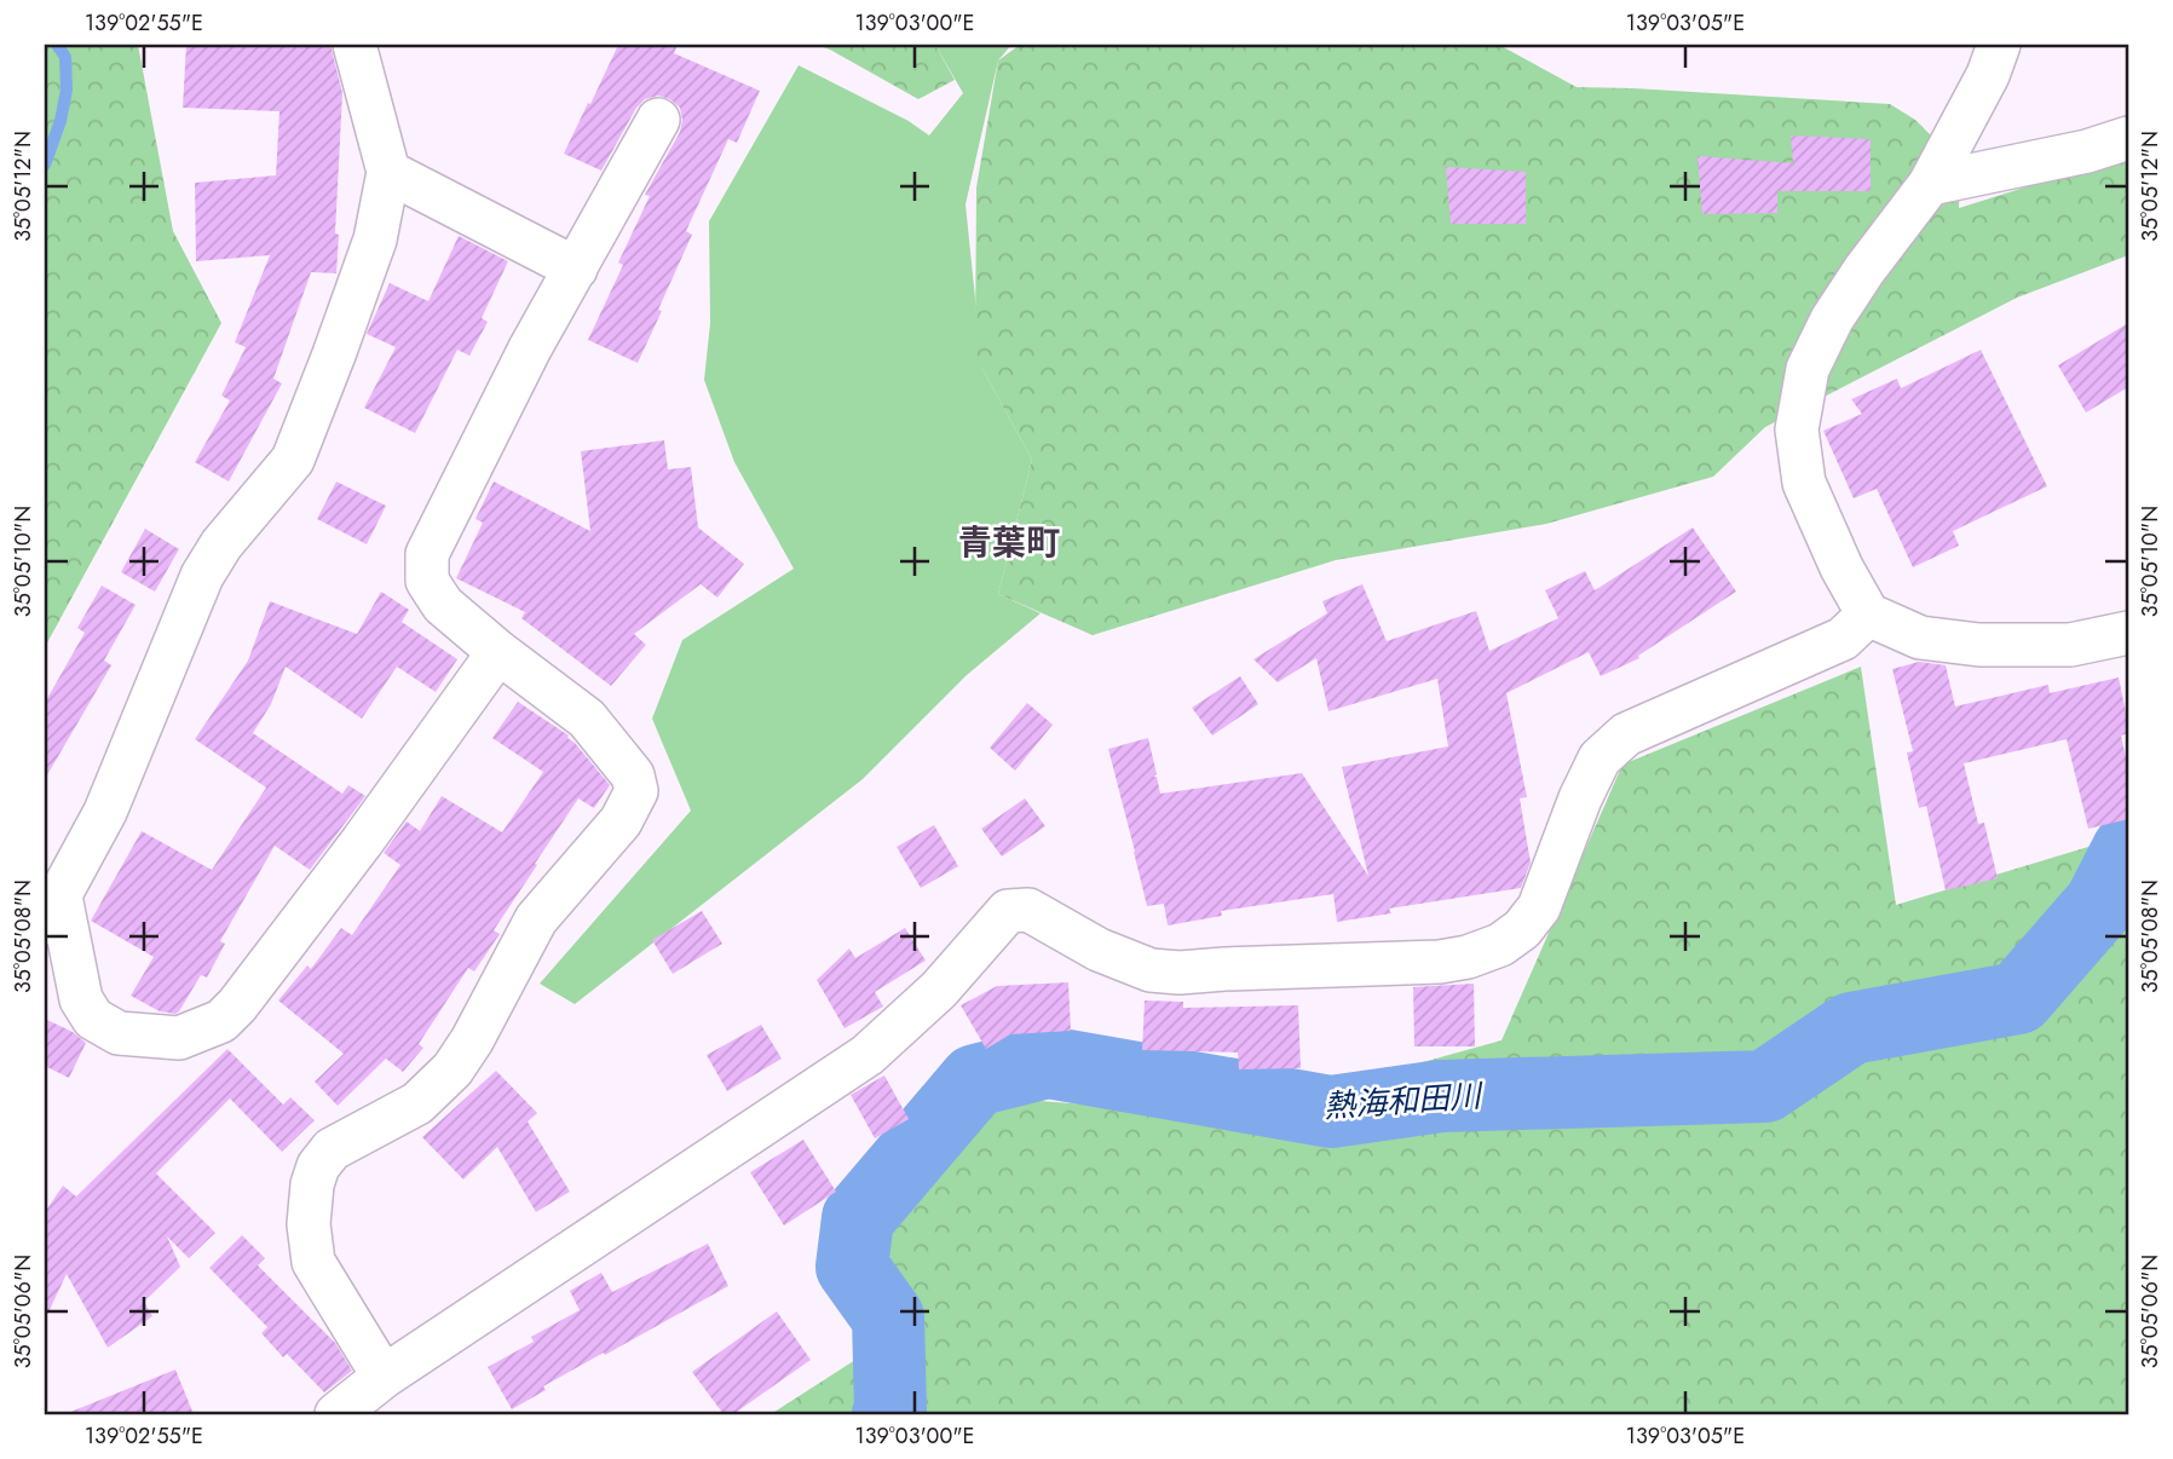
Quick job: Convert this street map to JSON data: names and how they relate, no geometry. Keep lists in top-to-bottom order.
{
  "districts": ["青葉町"],
  "water": ["熱海和田川"],
  "coordinates": [
    "139°02'55\"E",
    "139°03'00\"E",
    "139°03'05\"E",
    "35°05'12\"N",
    "35°05'10\"N",
    "35°05'08\"N",
    "35°05'06\"N"
  ]
}
